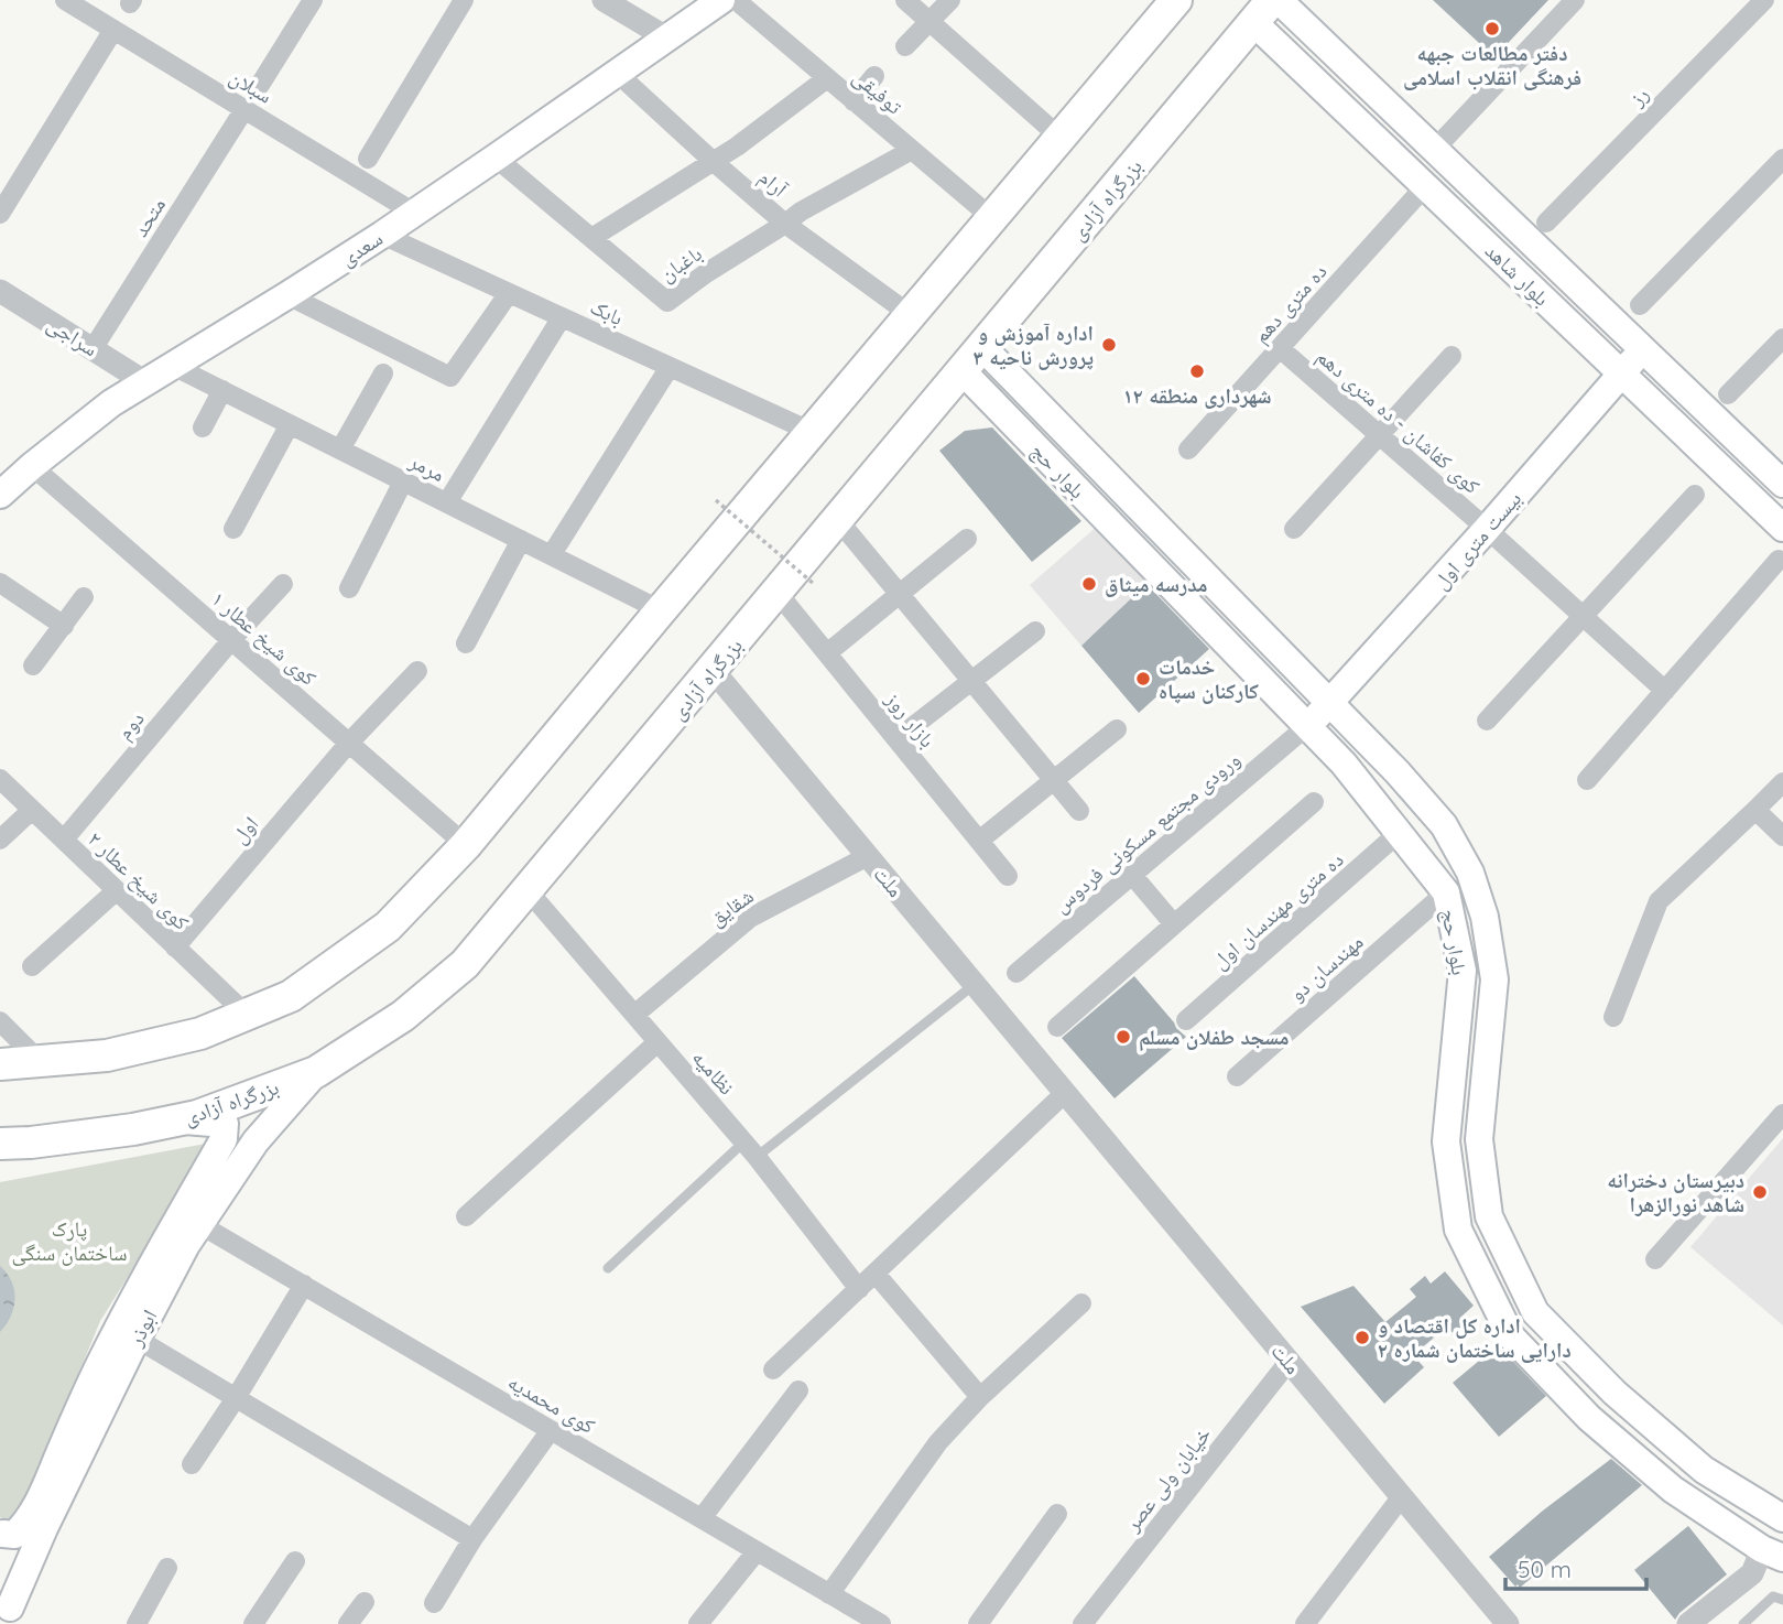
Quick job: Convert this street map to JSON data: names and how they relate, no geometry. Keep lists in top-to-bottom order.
{
  "streets": {
    "highway": ["بزرگراه آزادی"],
    "main road": [
      "سعدی",
      "بلوار شاهد",
      "بلوار حج",
      "بیست متری اول",
      "ابوذر"
    ],
    "street": [
      "سبلان",
      "توفیقی",
      "رز",
      "آرام",
      "متحد",
      "باغبان",
      "ده متری دهم",
      "بابک",
      "سراجی",
      "کوی کفاشان - ده متری دهم",
      "مرمر",
      "کوی شیخ عطار ۱",
      "بازار روز",
      "دوم",
      "اول",
      "ورودی مجتمع مسکونی فردوس",
      "کوی شیخ عطار ۲",
      "ملت",
      "شقایق",
      "ده متری مهندسان اول",
      "مهندسان دو",
      "نظامیه",
      "کوی محمدیه",
      "خیابان ولی عصر"
    ]
  },
  "crossings": [
    ["سبلان", "متحد"],
    ["سبلان", "سعدی"],
    ["توفیقی", "باغبان"],
    ["آرام", "سعدی"],
    ["آرام", "باغبان"],
    ["بزرگراه آزادی", "بلوار شاهد"],
    ["بزرگراه آزادی", "بلوار حج"],
    ["بزرگراه آزادی", "بازار روز"],
    ["بزرگراه آزادی", "ملت"],
    ["بزرگراه آزادی", "نظامیه"],
    ["بزرگراه آزادی", "ابوذر"],
    ["متحد", "سراجی"],
    ["سعدی", "باغبان"],
    ["سعدی", "بابک"],
    ["سعدی", "سراجی"],
    ["سعدی", "مرمر"],
    ["سعدی", "کوی شیخ عطار ۱"],
    ["بلوار شاهد", "ده متری دهم"],
    ["بلوار شاهد", "بیست متری اول"],
    ["ده متری دهم", "کوی کفاشان - ده متری دهم"],
    ["کوی کفاشان - ده متری دهم", "بیست متری اول"],
    ["بلوار حج", "بیست متری اول"],
    ["بلوار حج", "ورودی مجتمع مسکونی فردوس"],
    ["بلوار حج", "ده متری مهندسان اول"],
    ["بلوار حج", "مهندسان دو"],
    ["بیست متری اول", "ورودی مجتمع مسکونی فردوس"],
    ["کوی شیخ عطار ۱", "دوم"],
    ["کوی شیخ عطار ۱", "اول"],
    ["دوم", "کوی شیخ عطار ۲"],
    ["اول", "کوی شیخ عطار ۲"],
    ["ملت", "شقایق"],
    ["ملت", "خیابان ولی عصر"],
    ["شقایق", "نظامیه"],
    ["ابوذر", "کوی محمدیه"]
  ],
  "parks": ["پارک ساختمان سنگی"],
  "places": [
    "دفتر مطالعات جبهه فرهنگی انقلاب اسلامی",
    "اداره آموزش و پرورش ناحیه ۳",
    "شهرداری منطقه ۱۲",
    "مدرسه میثاق",
    "خدمات کارکنان سپاه",
    "مسجد طفلان مسلم",
    "دبیرستان دخترانه شاهد نورالزهرا",
    "اداره کل اقتصاد و دارایی ساختمان شماره ۲"
  ],
  "scale_bar": "50 m"
}
